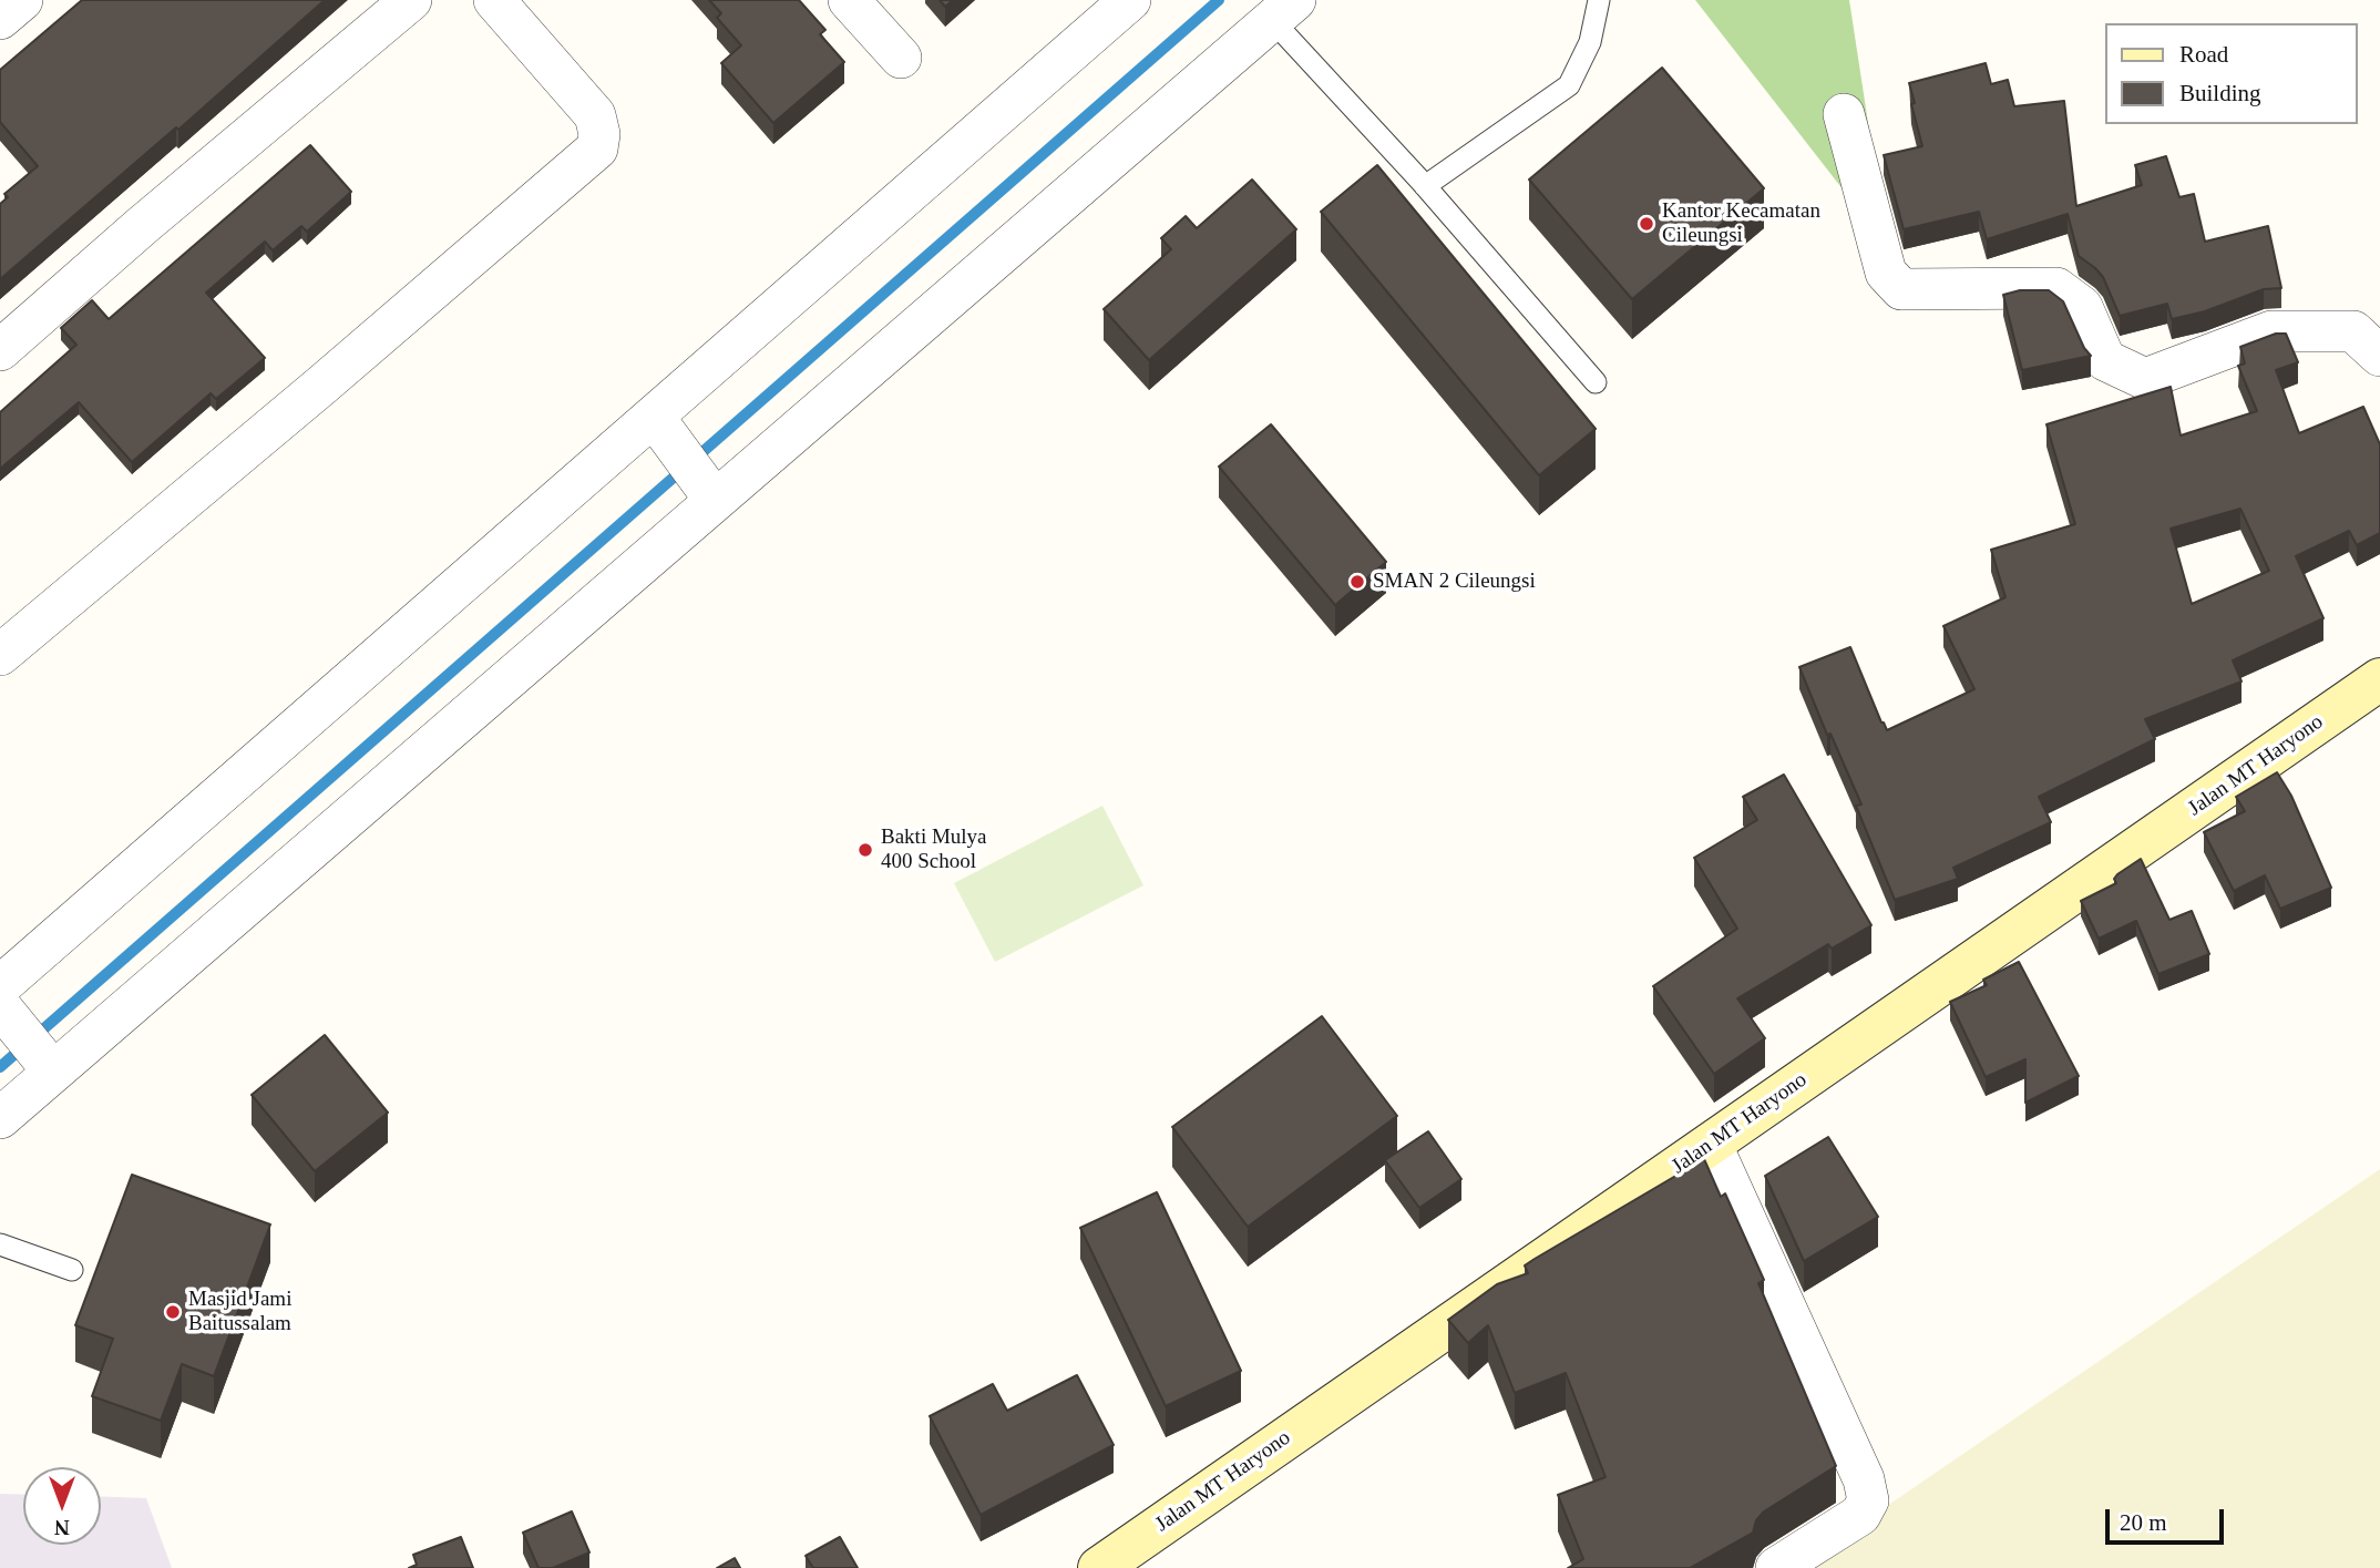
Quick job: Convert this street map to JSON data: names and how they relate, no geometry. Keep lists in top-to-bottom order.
{
  "streets": {
    "main road": ["Jalan MT Haryono"]
  },
  "places": [
    "Kantor Kecamatan Cileungsi",
    "SMAN 2 Cileungsi",
    "Bakti Mulya 400 School",
    "Masjid Jami Baitussalam"
  ],
  "legend": ["Road", "Building"],
  "scale_bar": "20 m",
  "north": "bottom"
}
